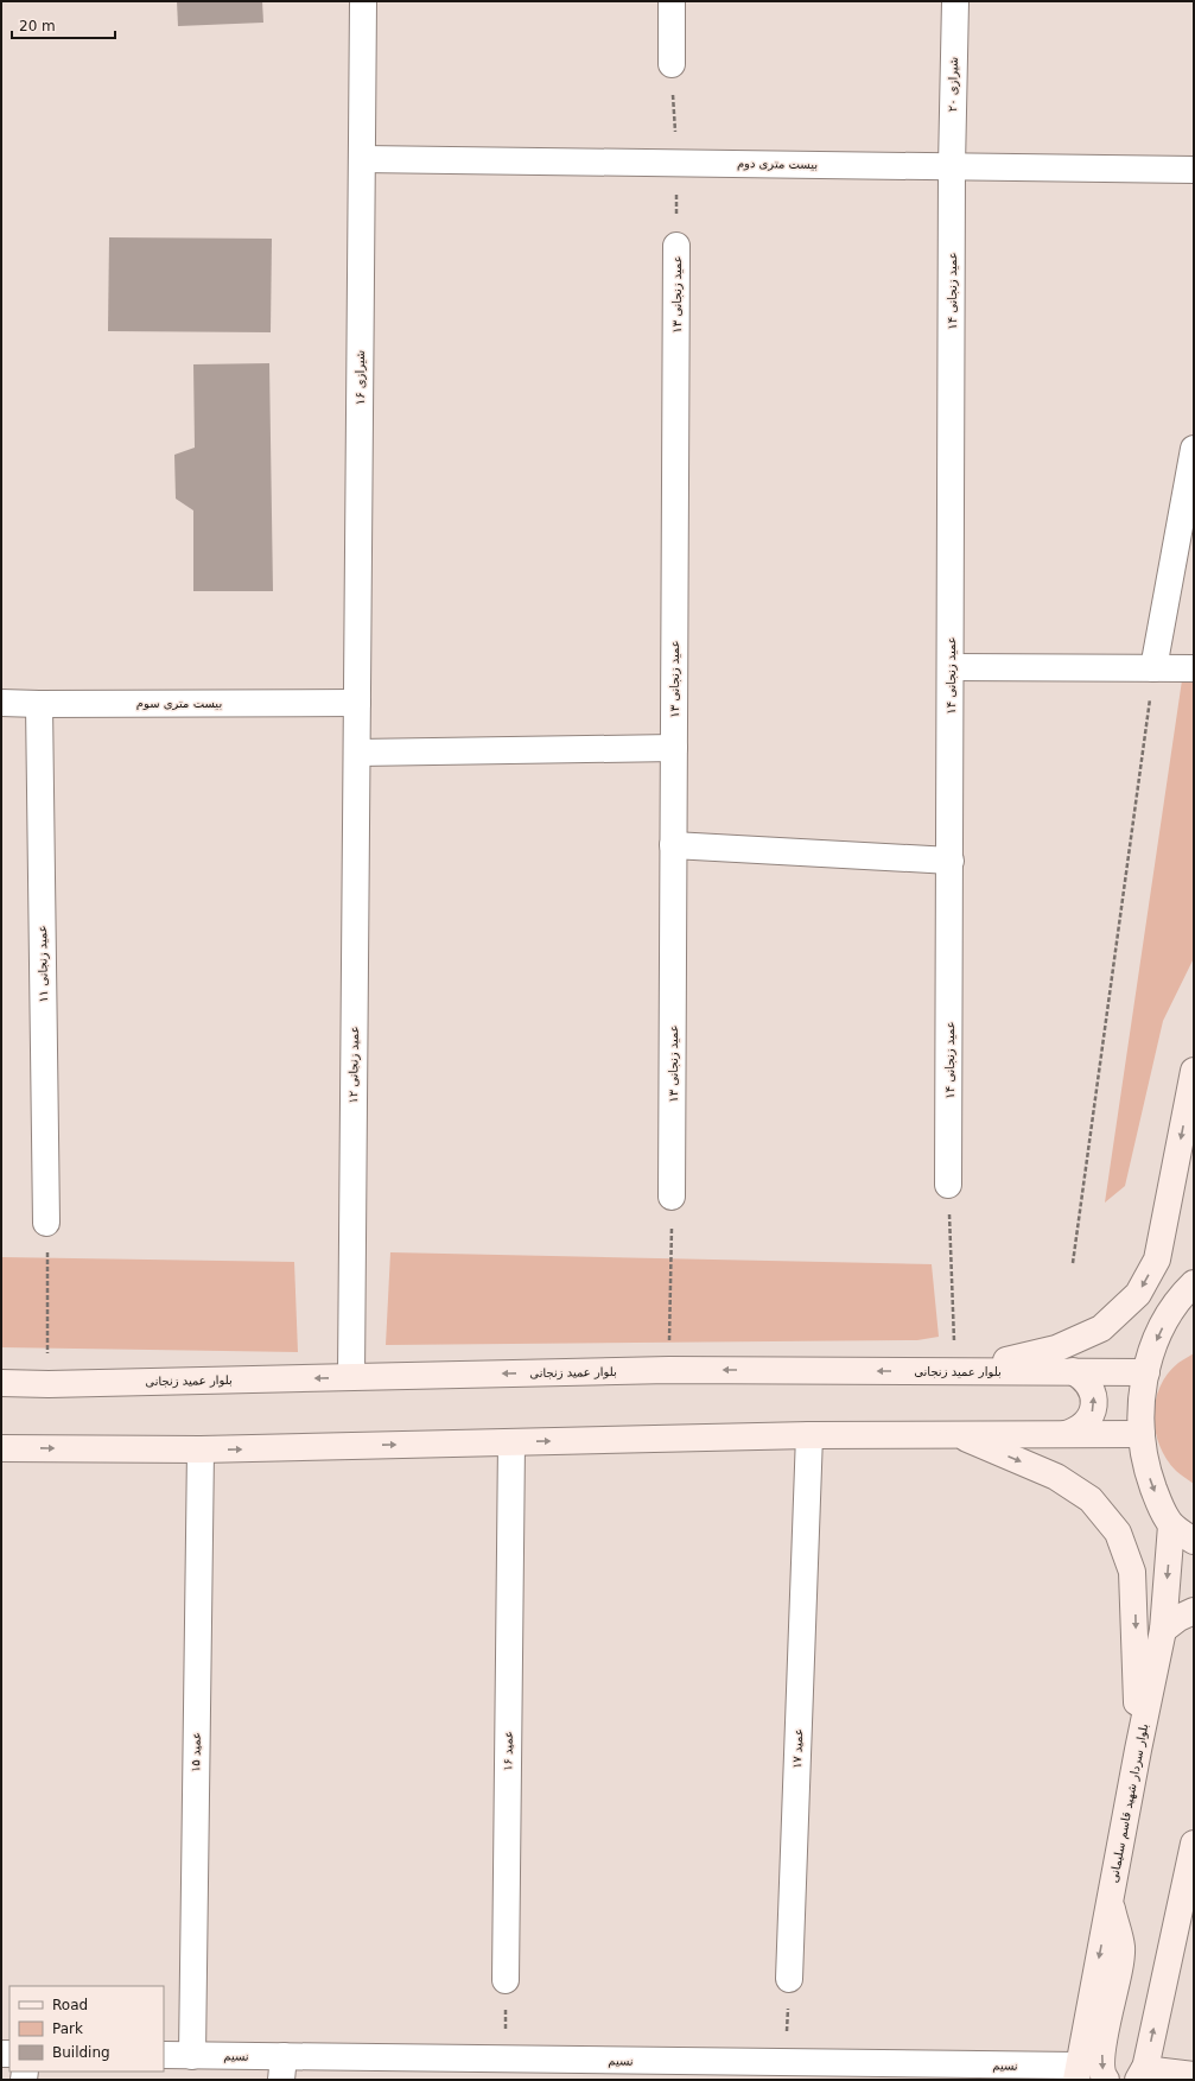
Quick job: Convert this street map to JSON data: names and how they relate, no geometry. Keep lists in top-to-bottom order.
{
  "streets": {
    "main road": ["بلوار عمید زنجانی", "بلوار سردار شهید قاسم سلیمانی"],
    "street": [
      "شیرازی ۲۰",
      "بیست متری دوم",
      "عمید زنجانی ۱۴",
      "عمید زنجانی ۱۳",
      "شیرازی ۱۶",
      "بیست متری سوم",
      "عمید زنجانی ۱۱",
      "عمید زنجانی ۱۲",
      "عمید ۱۷",
      "عمید ۱۶",
      "عمید ۱۵",
      "نسیم"
    ]
  },
  "crossings": [
    ["شیرازی ۲۰", "بیست متری دوم"],
    ["شیرازی ۲۰", "عمید زنجانی ۱۴"],
    ["بیست متری دوم", "عمید زنجانی ۱۴"],
    ["بیست متری دوم", "عمید زنجانی ۱۳"],
    ["بیست متری دوم", "شیرازی ۱۶"],
    ["شیرازی ۱۶", "بیست متری سوم"],
    ["شیرازی ۱۶", "عمید زنجانی ۱۲"],
    ["بیست متری سوم", "عمید زنجانی ۱۱"],
    ["عمید زنجانی ۱۲", "بلوار عمید زنجانی"],
    ["عمید ۱۵", "نسیم"],
    ["بلوار سردار شهید قاسم سلیمانی", "نسیم"]
  ],
  "legend": ["Road", "Park", "Building"],
  "scale_bar": "20 m"
}
